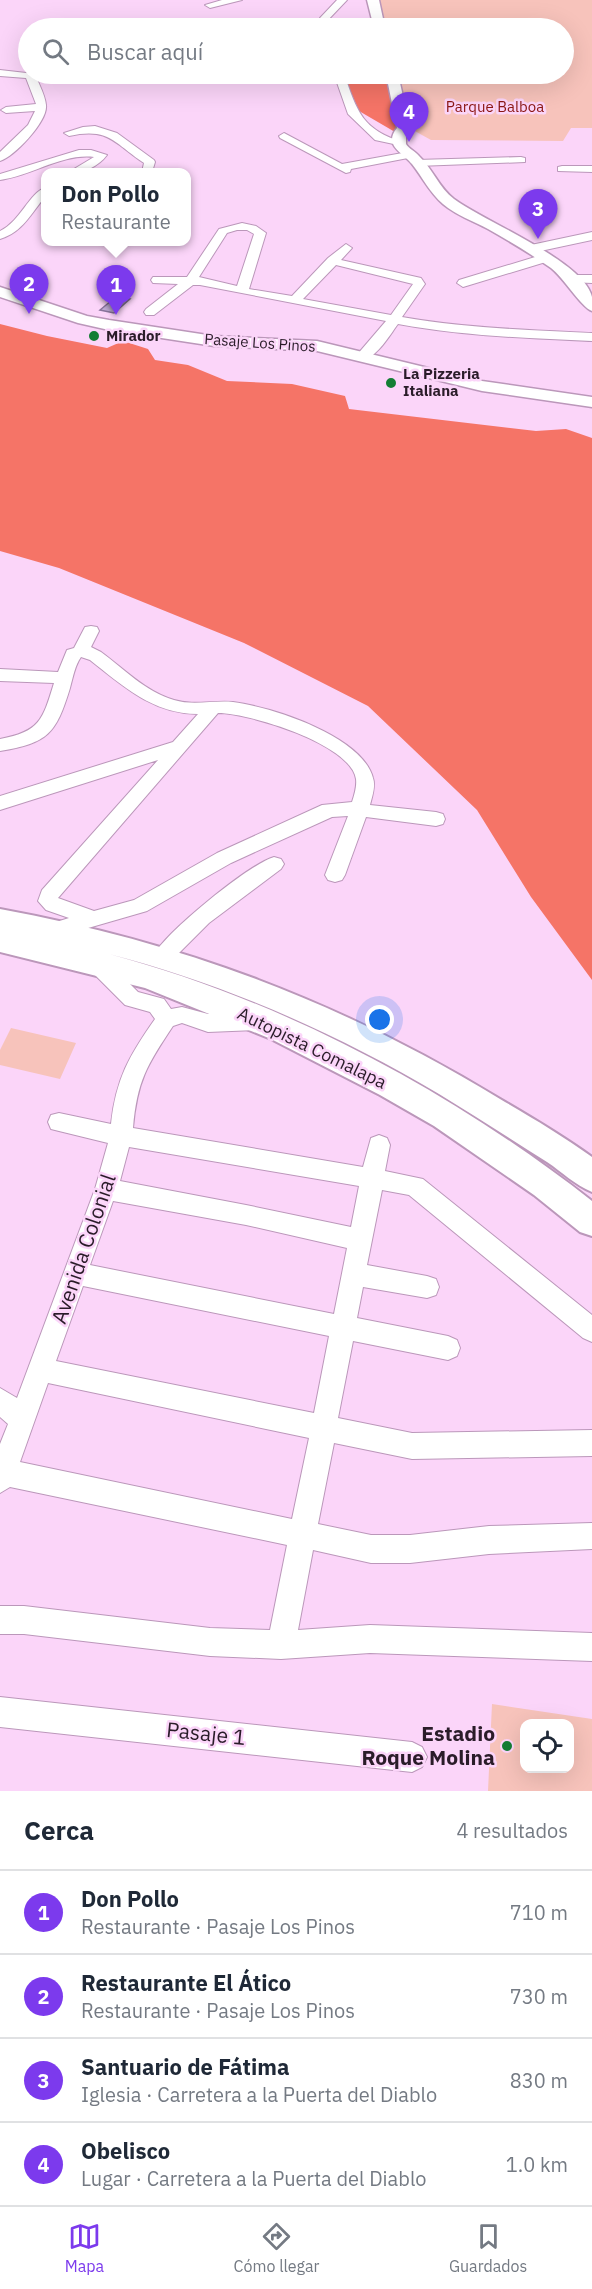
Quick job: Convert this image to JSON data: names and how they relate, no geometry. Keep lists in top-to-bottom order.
{
  "streets": {
    "highway": ["Autopista Comalapa"],
    "main road": ["Pasaje Los Pinos"],
    "street": ["Avenida Colonial", "Pasaje 1"]
  },
  "parks": ["Parque Balboa"],
  "places": ["Mirador", "La Pizzeria Italiana", "Estadio Roque Molina"],
  "page": {
    "search": "Buscar aquí",
    "pins": [
      "4",
      "3",
      "2",
      "1"
    ],
    "popup": ["Don Pollo", "Restaurante"],
    "heading": ["Cerca", "4 resultados"],
    "list": [
      {
        "mark": "1",
        "name": "Don Pollo",
        "note": "Restaurante · Pasaje Los Pinos",
        "value": "710 m"
      },
      {
        "mark": "2",
        "name": "Restaurante El Ático",
        "note": "Restaurante · Pasaje Los Pinos",
        "value": "730 m"
      },
      {
        "mark": "3",
        "name": "Santuario de Fátima",
        "note": "Iglesia · Carretera a la Puerta del Diablo",
        "value": "830 m"
      },
      {
        "mark": "4",
        "name": "Obelisco",
        "note": "Lugar · Carretera a la Puerta del Diablo",
        "value": "1.0 km"
      }
    ],
    "nav": ["Mapa", "Cómo llegar", "Guardados"]
  }
}
